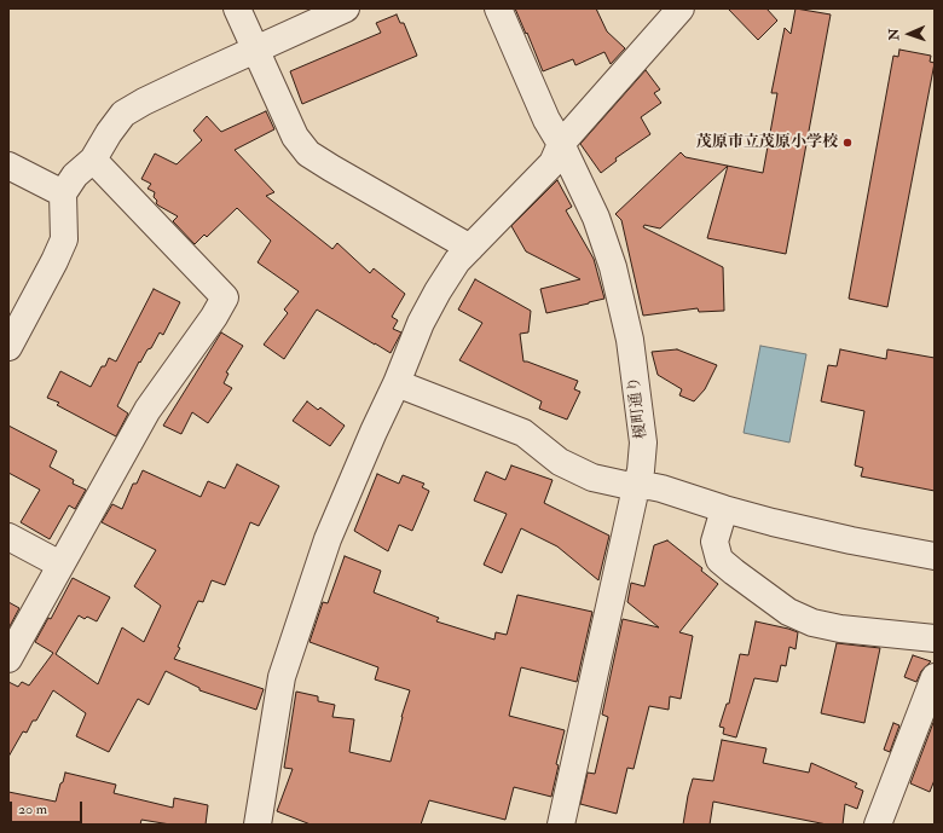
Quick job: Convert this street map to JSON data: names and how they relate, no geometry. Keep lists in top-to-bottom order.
{
  "streets": {
    "street": ["榎町通り"]
  },
  "places": ["茂原市立茂原小学校"],
  "scale_bar": "20 m",
  "north": "left"
}
